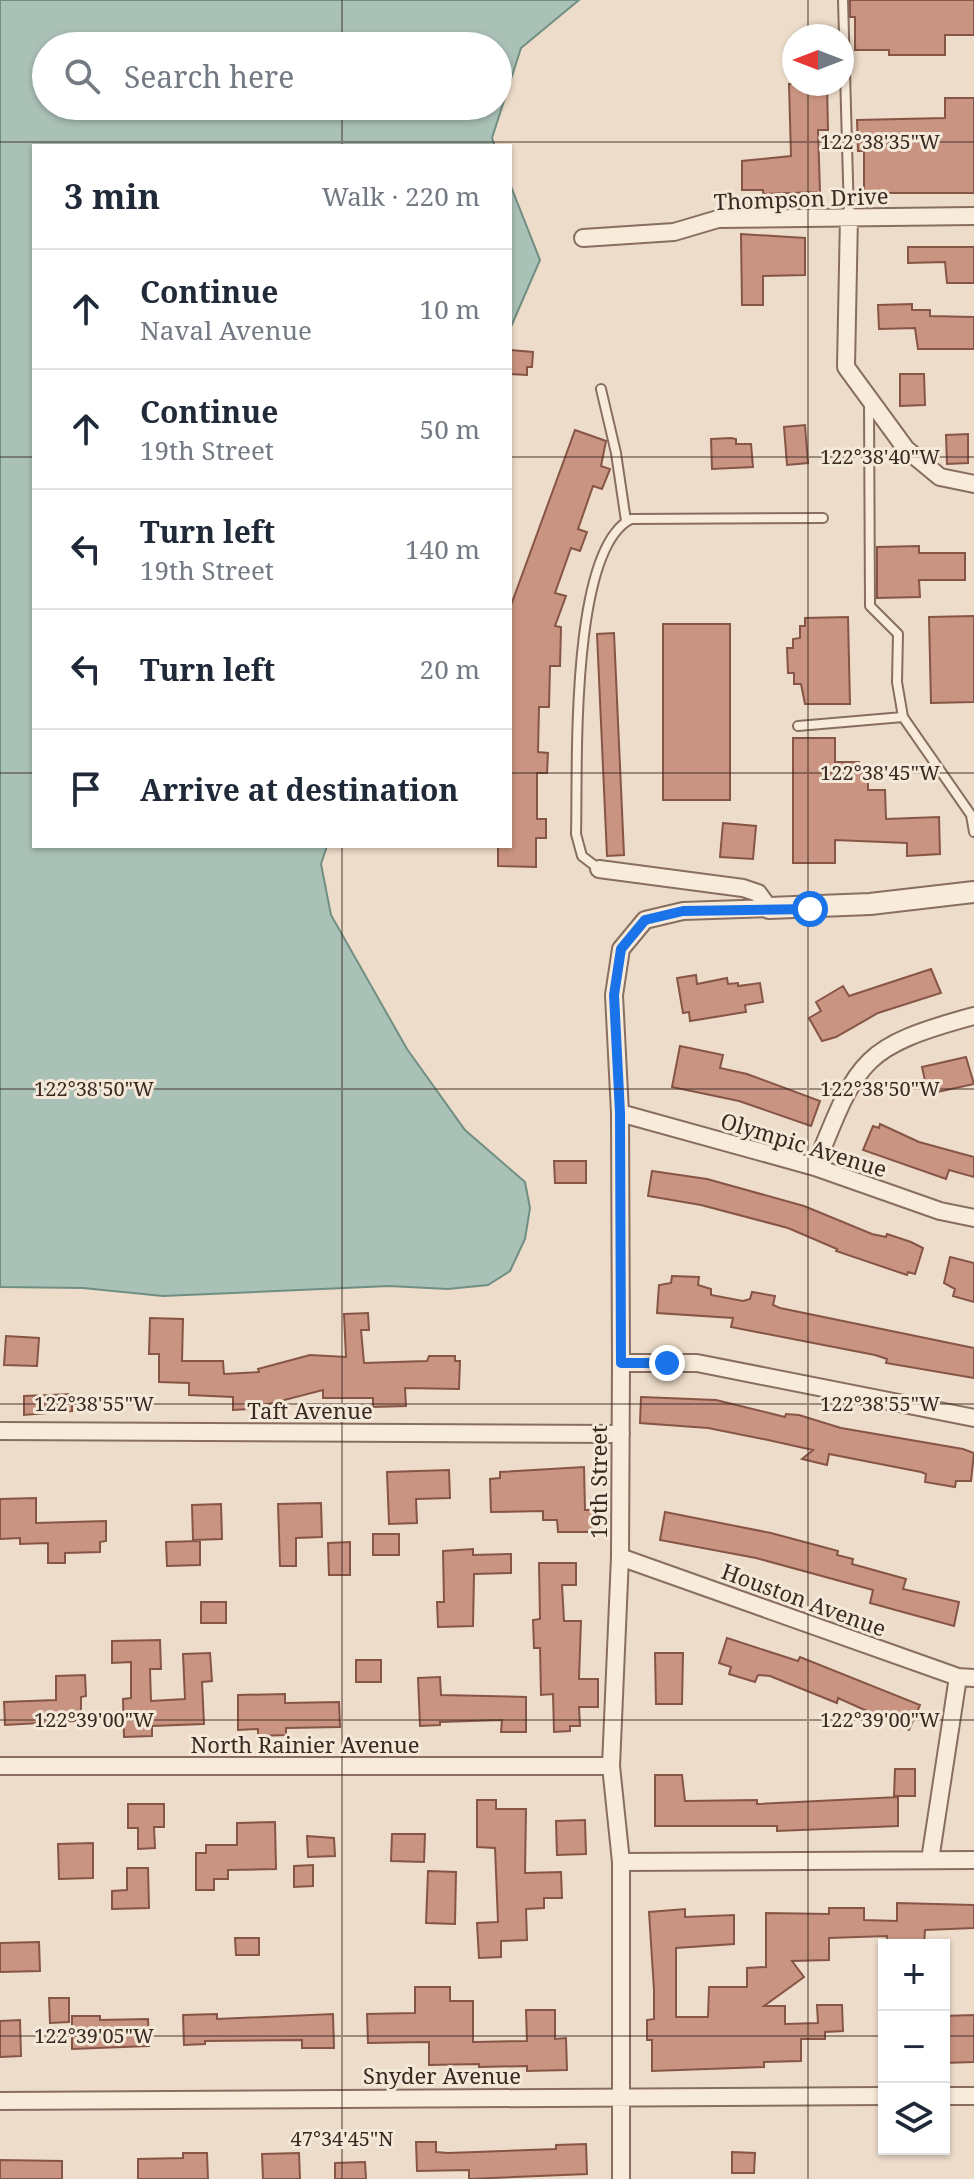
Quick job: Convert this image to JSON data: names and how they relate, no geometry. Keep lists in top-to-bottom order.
{
  "streets": {
    "street": [
      "Thompson Drive",
      "Olympic Avenue",
      "Taft Avenue",
      "19th Street",
      "Houston Avenue",
      "North Rainier Avenue",
      "Snyder Avenue"
    ]
  },
  "crossings": [
    ["Olympic Avenue", "19th Street"],
    ["Taft Avenue", "19th Street"],
    ["19th Street", "Houston Avenue"],
    ["19th Street", "North Rainier Avenue"],
    ["19th Street", "Snyder Avenue"]
  ],
  "north": "left",
  "page": {
    "search": "Search here",
    "heading": ["3 min", "Walk · 220 m"],
    "list": [
      ["Continue", "Naval Avenue", "10 m"],
      ["Continue", "19th Street", "50 m"],
      ["Turn left", "19th Street", "140 m"],
      ["Turn left", "20 m"],
      "Arrive at destination"
    ],
    "map_buttons": ["+", "−"]
  },
  "coordinates": [
    "122°38'35\"W",
    "122°38'40\"W",
    "122°38'45\"W",
    "122°38'50\"W",
    "122°38'55\"W",
    "122°39'00\"W",
    "122°39'05\"W",
    "47°34'45\"N"
  ]
}
